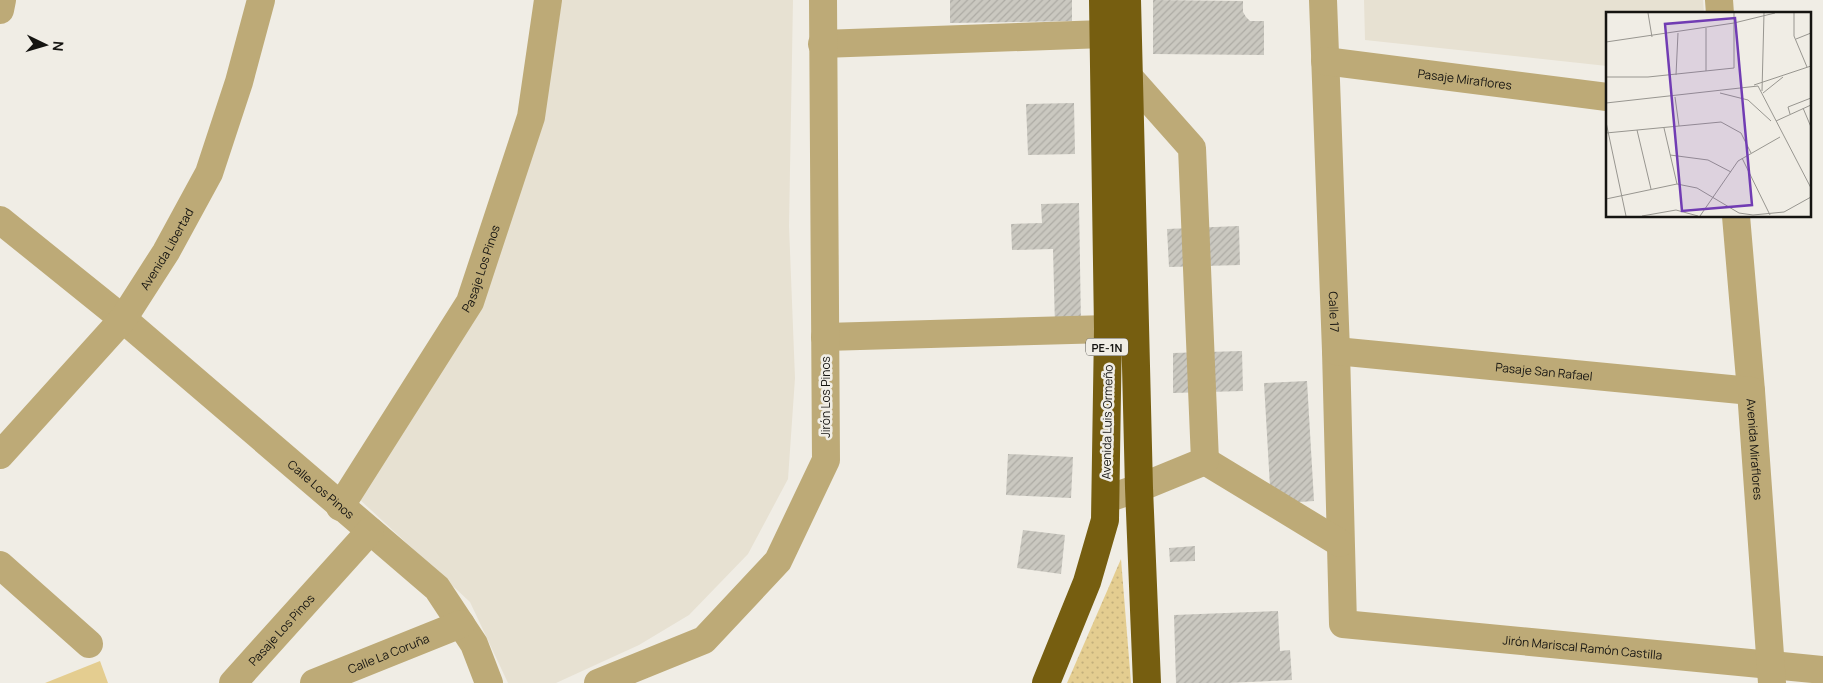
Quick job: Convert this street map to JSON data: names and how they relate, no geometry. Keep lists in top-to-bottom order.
{
  "streets": {
    "highway": ["PE-1N", "Avenida Luis Ormeño"],
    "street": [
      "Pasaje Miraflores",
      "Avenida Libertad",
      "Pasaje Los Pinos",
      "Calle 17",
      "Pasaje San Rafael",
      "Jirón Los Pinos",
      "Avenida Miraflores",
      "Calle Los Pinos",
      "Jirón Mariscal Ramón Castilla",
      "Calle La Coruña"
    ]
  },
  "crossings": [
    ["Pasaje Miraflores", "Calle 17"],
    ["Avenida Libertad", "Calle Los Pinos"],
    ["Pasaje Los Pinos", "Calle Los Pinos"],
    ["Calle 17", "Pasaje San Rafael"],
    ["Calle 17", "Jirón Mariscal Ramón Castilla"],
    ["Pasaje San Rafael", "Avenida Miraflores"],
    ["Avenida Miraflores", "Jirón Mariscal Ramón Castilla"],
    ["Calle Los Pinos", "Calle La Coruña"]
  ],
  "north": "right"
}
